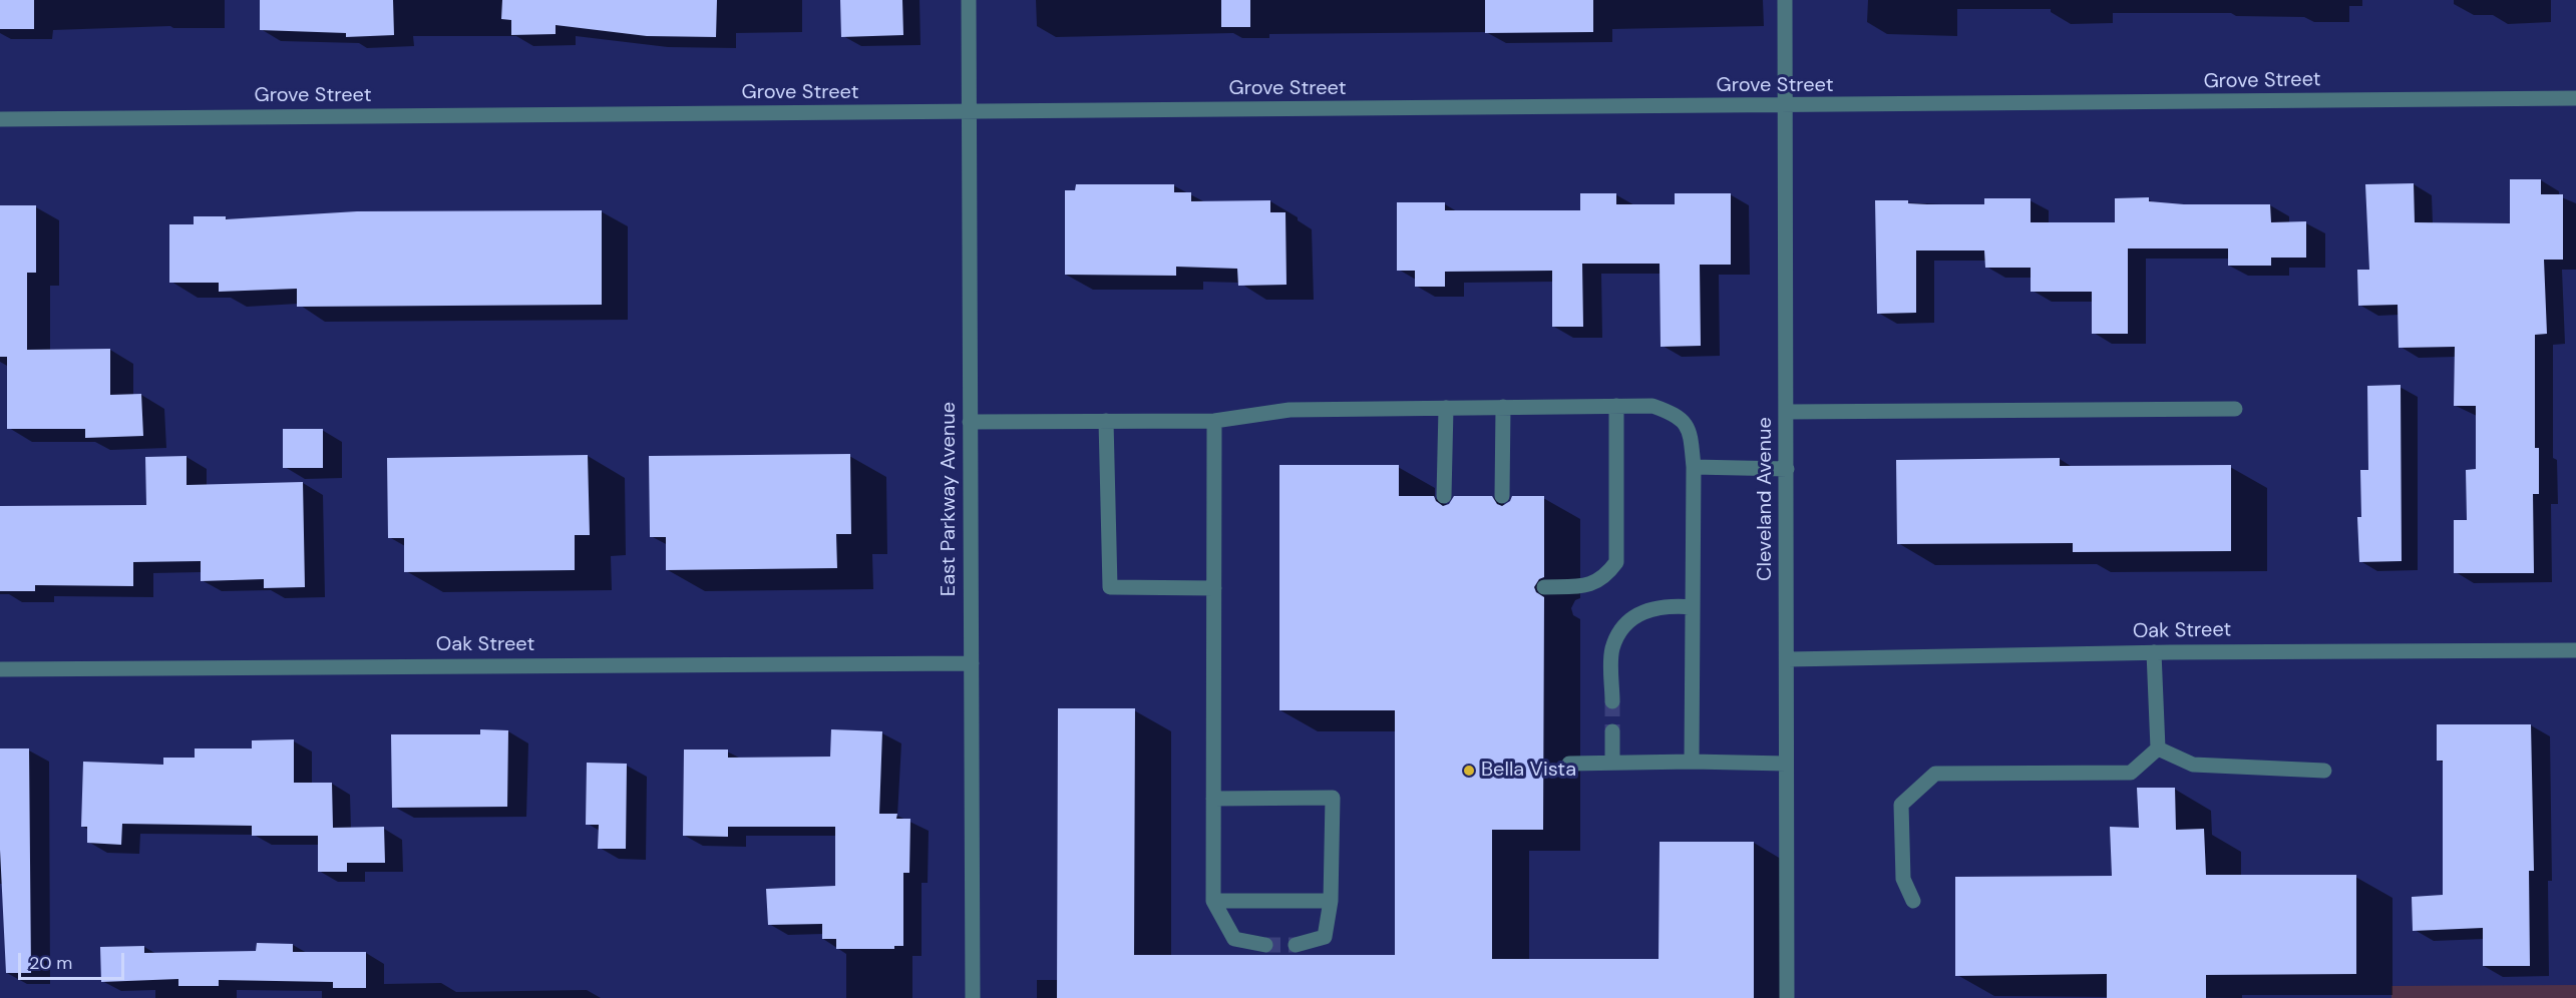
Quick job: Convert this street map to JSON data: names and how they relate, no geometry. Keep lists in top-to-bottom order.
{
  "streets": {
    "street": [
      "Grove Street",
      "East Parkway Avenue",
      "Cleveland Avenue",
      "Oak Street"
    ]
  },
  "crossings": [
    ["Grove Street", "East Parkway Avenue"],
    ["Grove Street", "Cleveland Avenue"],
    ["East Parkway Avenue", "Oak Street"],
    ["Cleveland Avenue", "Oak Street"]
  ],
  "places": ["Bella Vista"],
  "scale_bar": "20 m"
}
